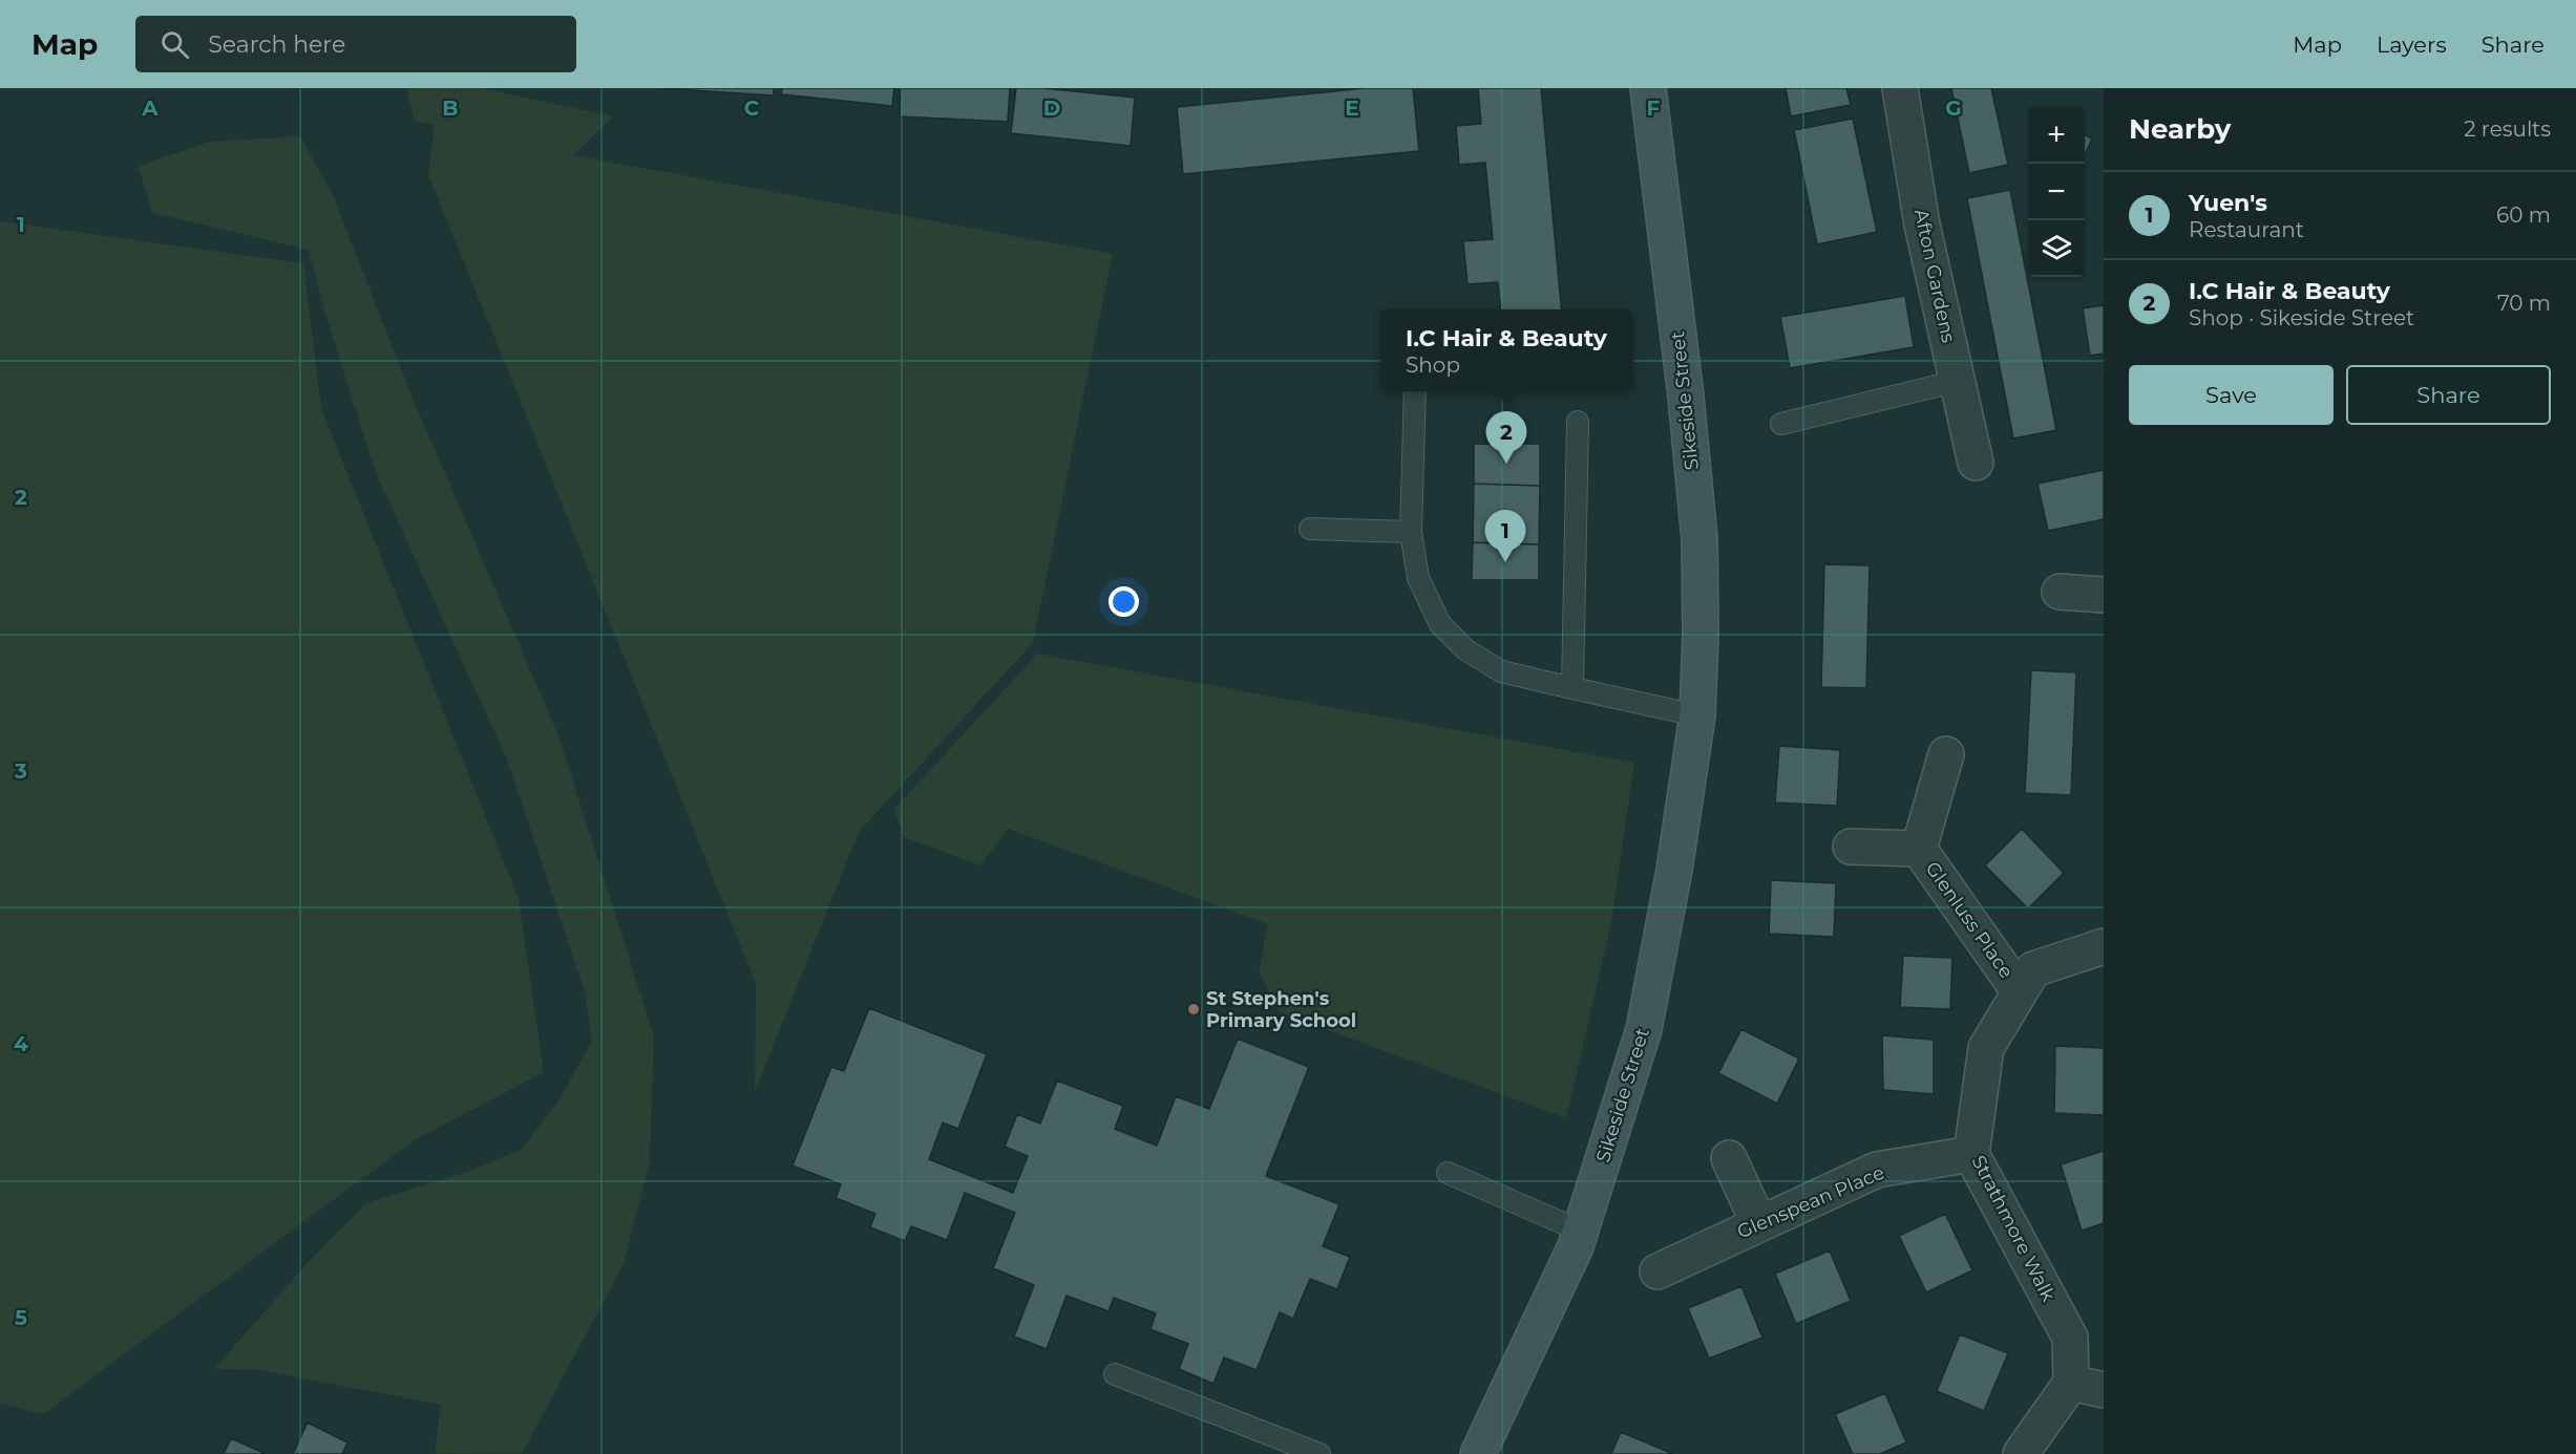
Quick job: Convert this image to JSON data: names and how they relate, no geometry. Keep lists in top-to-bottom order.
{
  "streets": {
    "street": [
      "Afton Gardens",
      "Sikeside Street",
      "Glenluss Place",
      "Glenspean Place",
      "Strathmore Walk"
    ]
  },
  "crossings": [
    ["Glenluss Place", "Strathmore Walk"],
    ["Glenspean Place", "Strathmore Walk"]
  ],
  "places": ["St Stephen's Primary School"],
  "page": {
    "header": "Map",
    "search": "Search here",
    "nav": ["Map", "Layers", "Share"],
    "heading": ["Nearby", "2 results"],
    "map_buttons": ["+", "−"],
    "list": [
      {
        "mark": "1",
        "name": "Yuen's",
        "note": "Restaurant",
        "value": "60 m"
      },
      {
        "mark": "2",
        "name": "I.C Hair & Beauty",
        "note": "Shop · Sikeside Street",
        "value": "70 m"
      }
    ],
    "popup": ["I.C Hair & Beauty", "Shop"],
    "buttons": ["Save", "Share"],
    "pins": ["2", "1"]
  },
  "grid": {
    "columns": [
      "A",
      "B",
      "C",
      "D",
      "E",
      "F",
      "G"
    ],
    "rows": [
      "1",
      "2",
      "3",
      "4",
      "5"
    ]
  }
}
